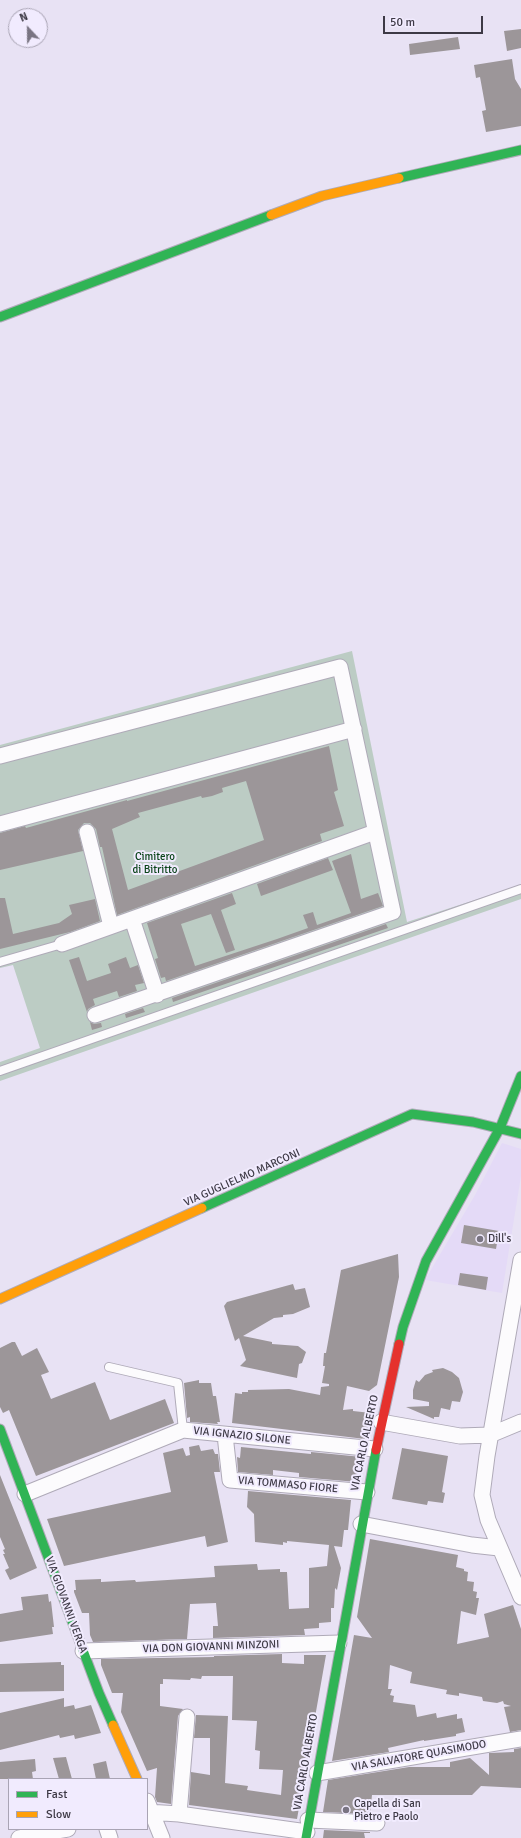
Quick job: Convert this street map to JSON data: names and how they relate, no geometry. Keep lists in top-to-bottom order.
{
  "streets": {
    "street": [
      "VIA GUGLIELMO MARCONI",
      "VIA IGNAZIO SILONE",
      "VIA CARLO ALBERTO",
      "VIA TOMMASO FIORE",
      "VIA GIOVANNI VERGA",
      "VIA DON GIOVANNI MINZONI",
      "VIA SALVATORE QUASIMODO"
    ]
  },
  "crossings": [
    ["VIA GUGLIELMO MARCONI", "VIA CARLO ALBERTO"],
    ["VIA IGNAZIO SILONE", "VIA CARLO ALBERTO"],
    ["VIA IGNAZIO SILONE", "VIA TOMMASO FIORE"],
    ["VIA IGNAZIO SILONE", "VIA GIOVANNI VERGA"],
    ["VIA CARLO ALBERTO", "VIA TOMMASO FIORE"],
    ["VIA CARLO ALBERTO", "VIA DON GIOVANNI MINZONI"],
    ["VIA CARLO ALBERTO", "VIA SALVATORE QUASIMODO"],
    ["VIA GIOVANNI VERGA", "VIA DON GIOVANNI MINZONI"]
  ],
  "parks": ["Cimitero di Bitritto"],
  "places": ["Dill's", "Capella di San Pietro e Paolo"],
  "legend": ["Fast", "Slow"],
  "scale_bar": "50 m",
  "north": "top"
}
